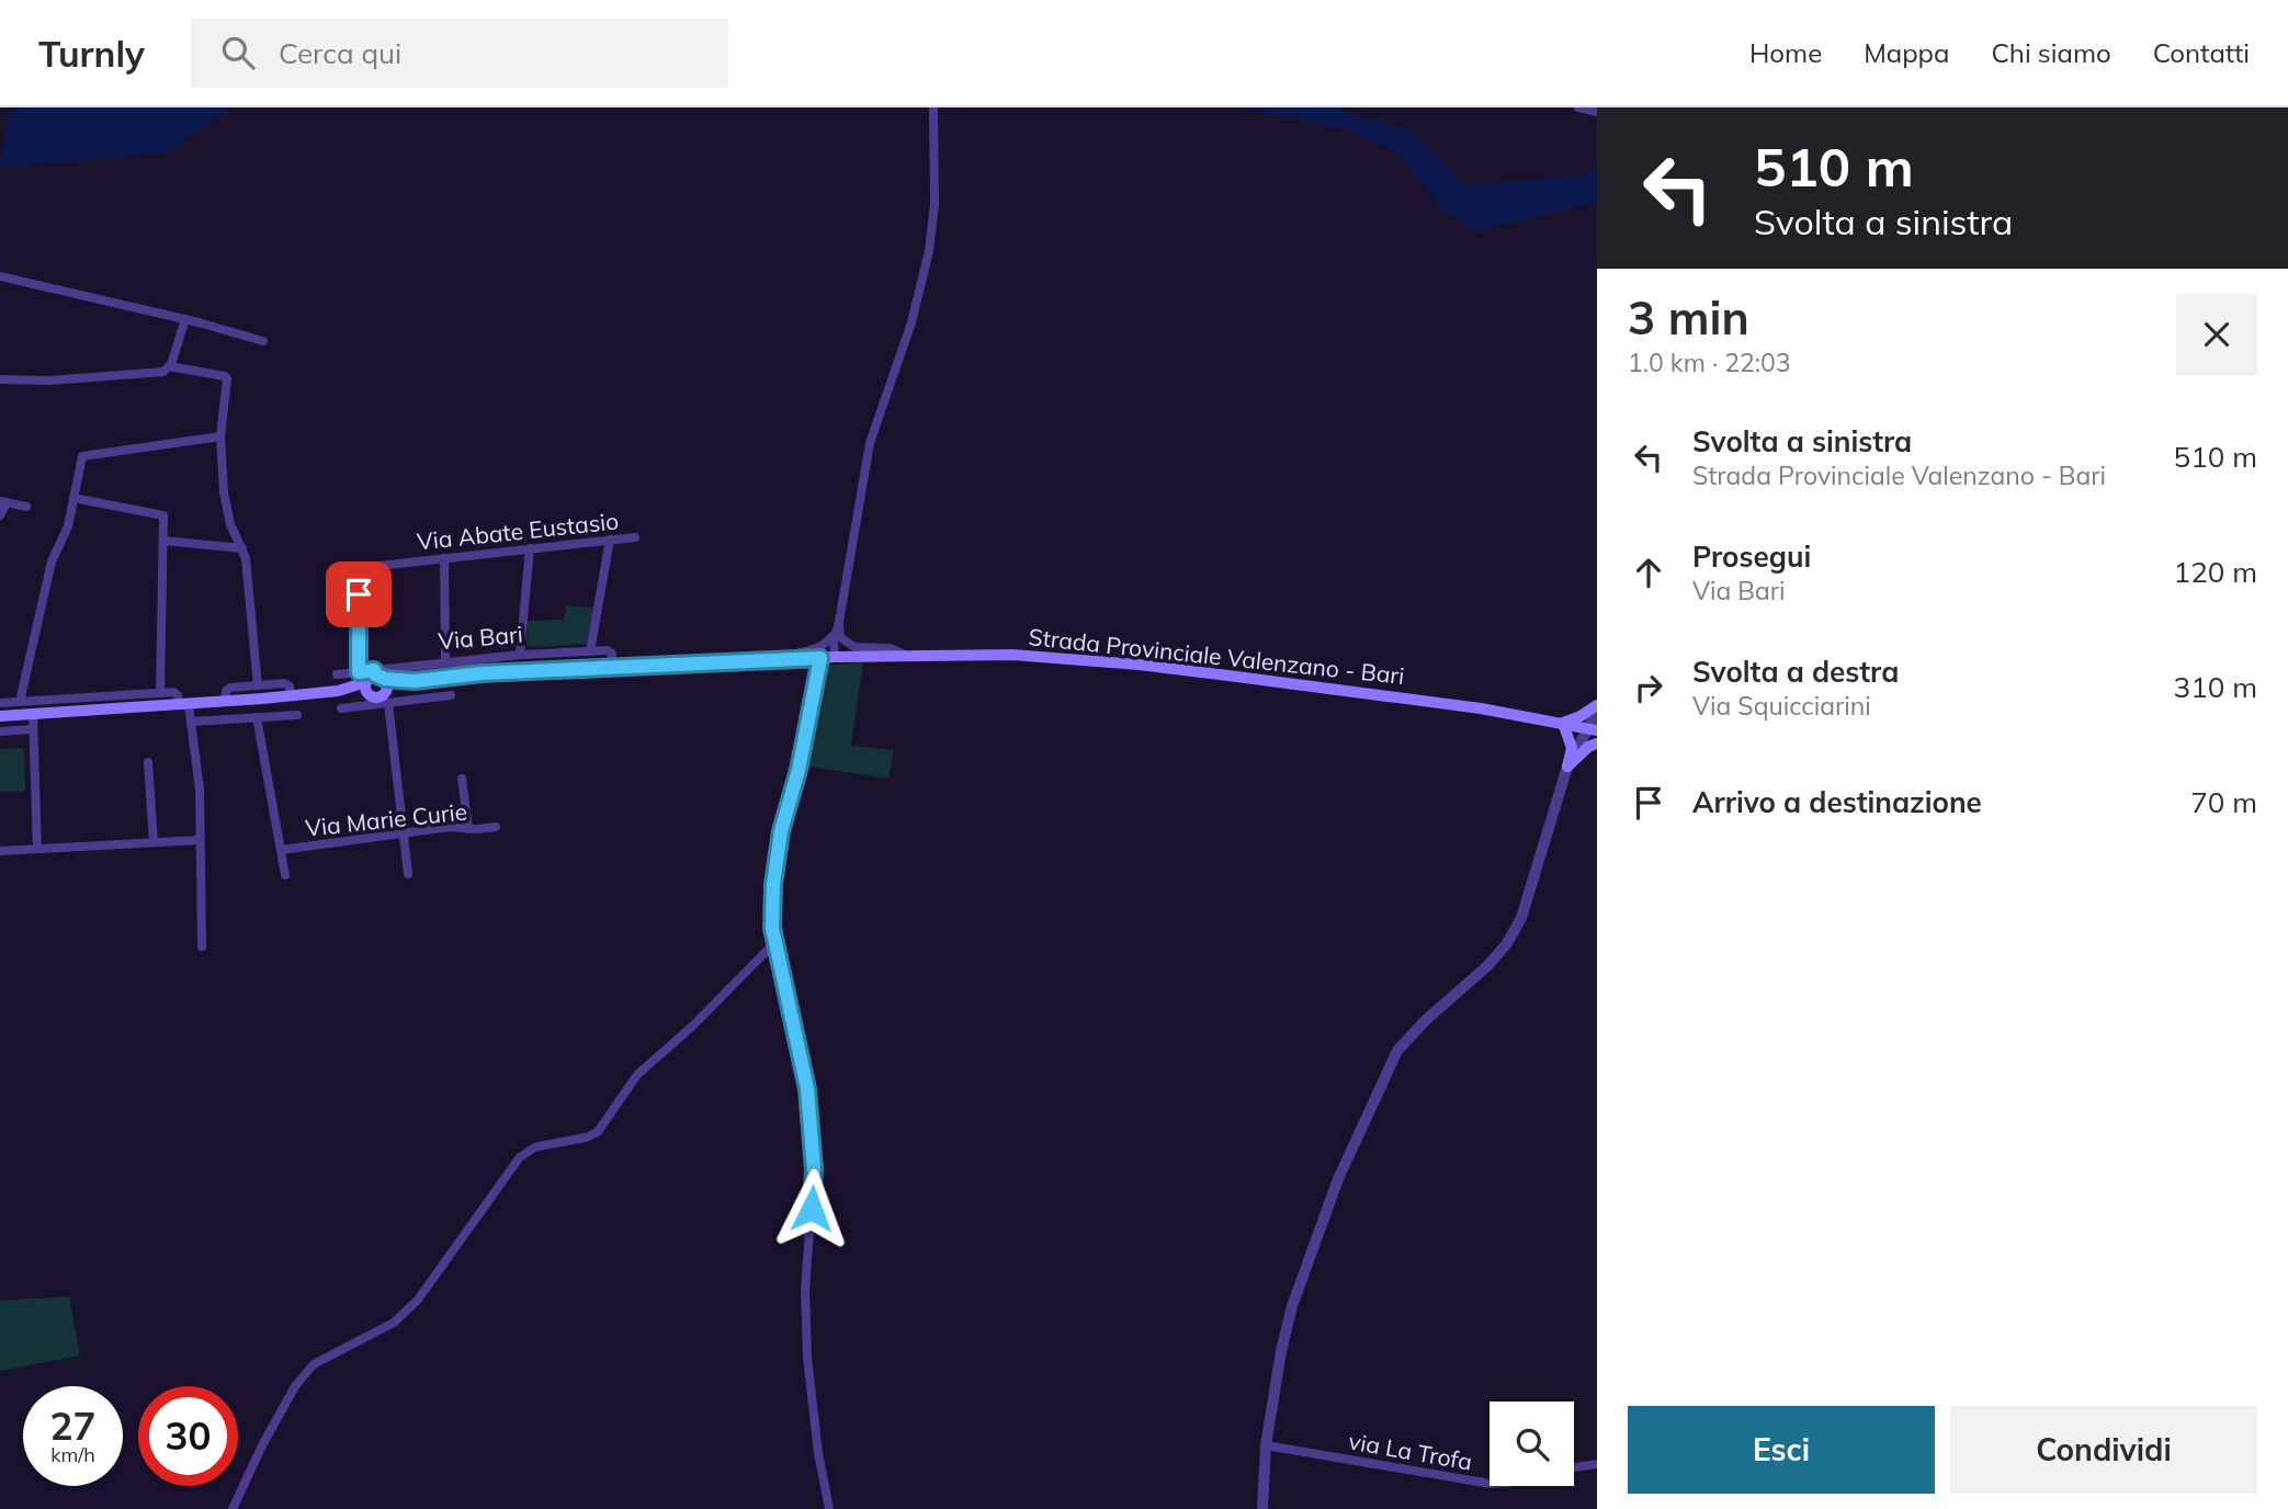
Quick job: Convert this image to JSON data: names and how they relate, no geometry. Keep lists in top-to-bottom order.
{
  "streets": {
    "main road": ["Via Bari", "Strada Provinciale Valenzano - Bari"],
    "street": ["Via Abate Eustasio", "Via Marie Curie", "via La Trofa"]
  },
  "crossings": [
    ["Via Abate Eustasio", "Via Bari"],
    ["Via Bari", "Strada Provinciale Valenzano - Bari"]
  ],
  "page": {
    "header": "Turnly",
    "search": "Cerca qui",
    "nav": [
      "Home",
      "Mappa",
      "Chi siamo",
      "Contatti"
    ],
    "turn": ["510 m", "Svolta a sinistra"],
    "heading": ["3 min", "1.0 km · 22:03"],
    "list": [
      {
        "name": "Svolta a sinistra",
        "note": "Strada Provinciale Valenzano - Bari",
        "value": "510 m"
      },
      {
        "name": "Prosegui",
        "note": "Via Bari",
        "value": "120 m"
      },
      {
        "name": "Svolta a destra",
        "note": "Via Squicciarini",
        "value": "310 m"
      },
      {
        "name": "Arrivo a destinazione",
        "value": "70 m"
      }
    ],
    "speed": "27 km/h",
    "limit": "30",
    "buttons": ["Esci", "Condividi"]
  }
}
